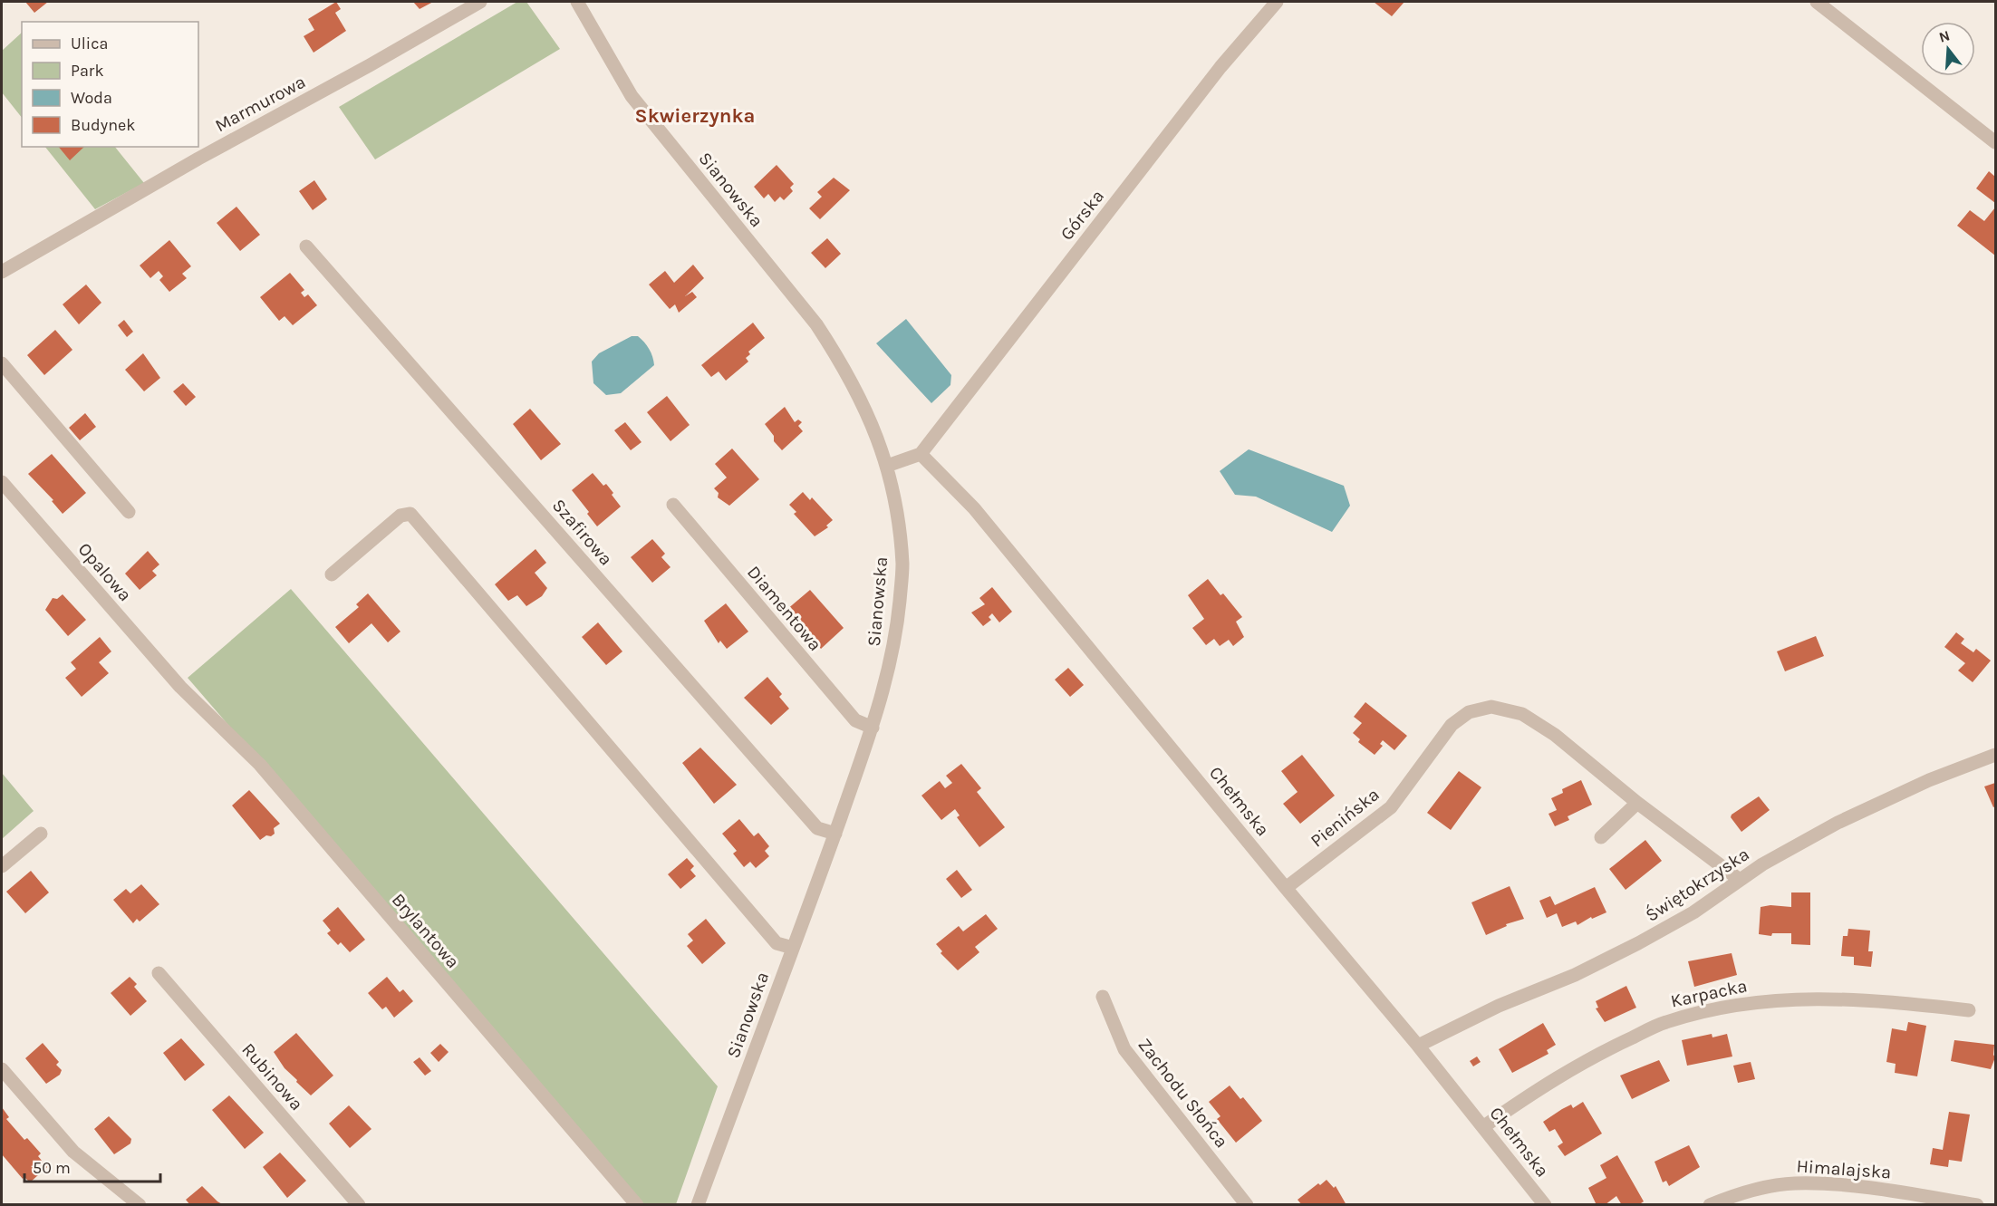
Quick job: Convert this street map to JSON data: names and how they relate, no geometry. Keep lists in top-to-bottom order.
{
  "streets": {
    "street": [
      "Marmurowa",
      "Sianowska",
      "Górska",
      "Szafirowa",
      "Opalowa",
      "Diamentowa",
      "Chełmska",
      "Pienińska",
      "Świętokrzyska",
      "Brylantowa",
      "Karpacka",
      "Rubinowa",
      "Zachodu Słońca",
      "Himalajska"
    ]
  },
  "crossings": [
    ["Sianowska", "Szafirowa"],
    ["Sianowska", "Diamentowa"],
    ["Górska", "Chełmska"],
    ["Opalowa", "Brylantowa"],
    ["Chełmska", "Pienińska"],
    ["Chełmska", "Świętokrzyska"],
    ["Chełmska", "Karpacka"]
  ],
  "districts": ["Skwierzynka"],
  "legend": [
    "Ulica",
    "Park",
    "Woda",
    "Budynek"
  ],
  "scale_bar": "50 m",
  "north": "top"
}
